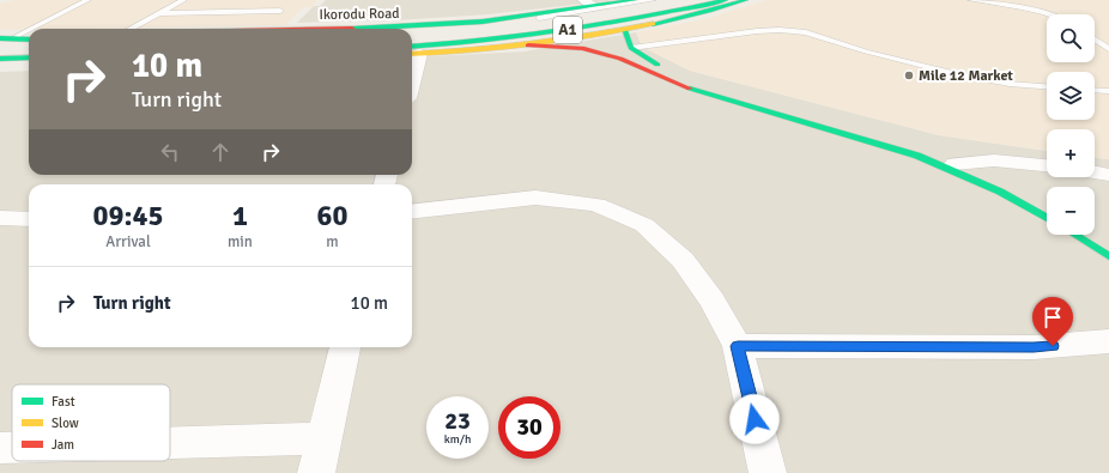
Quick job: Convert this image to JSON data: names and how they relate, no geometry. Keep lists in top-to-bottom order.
{
  "streets": {
    "main road": ["Ikorodu Road", "A1"]
  },
  "places": ["Mile 12 Market"],
  "legend": ["Fast", "Slow", "Jam"],
  "page": {
    "map_buttons": ["+", "−"],
    "turn": ["10 m", "Turn right"],
    "eta": [
      "09:45",
      "Arrival",
      "1",
      "min",
      "60",
      "m"
    ],
    "list": [
      {
        "name": "Turn right",
        "value": "10 m"
      }
    ],
    "speed": "23 km/h",
    "limit": "30"
  }
}
